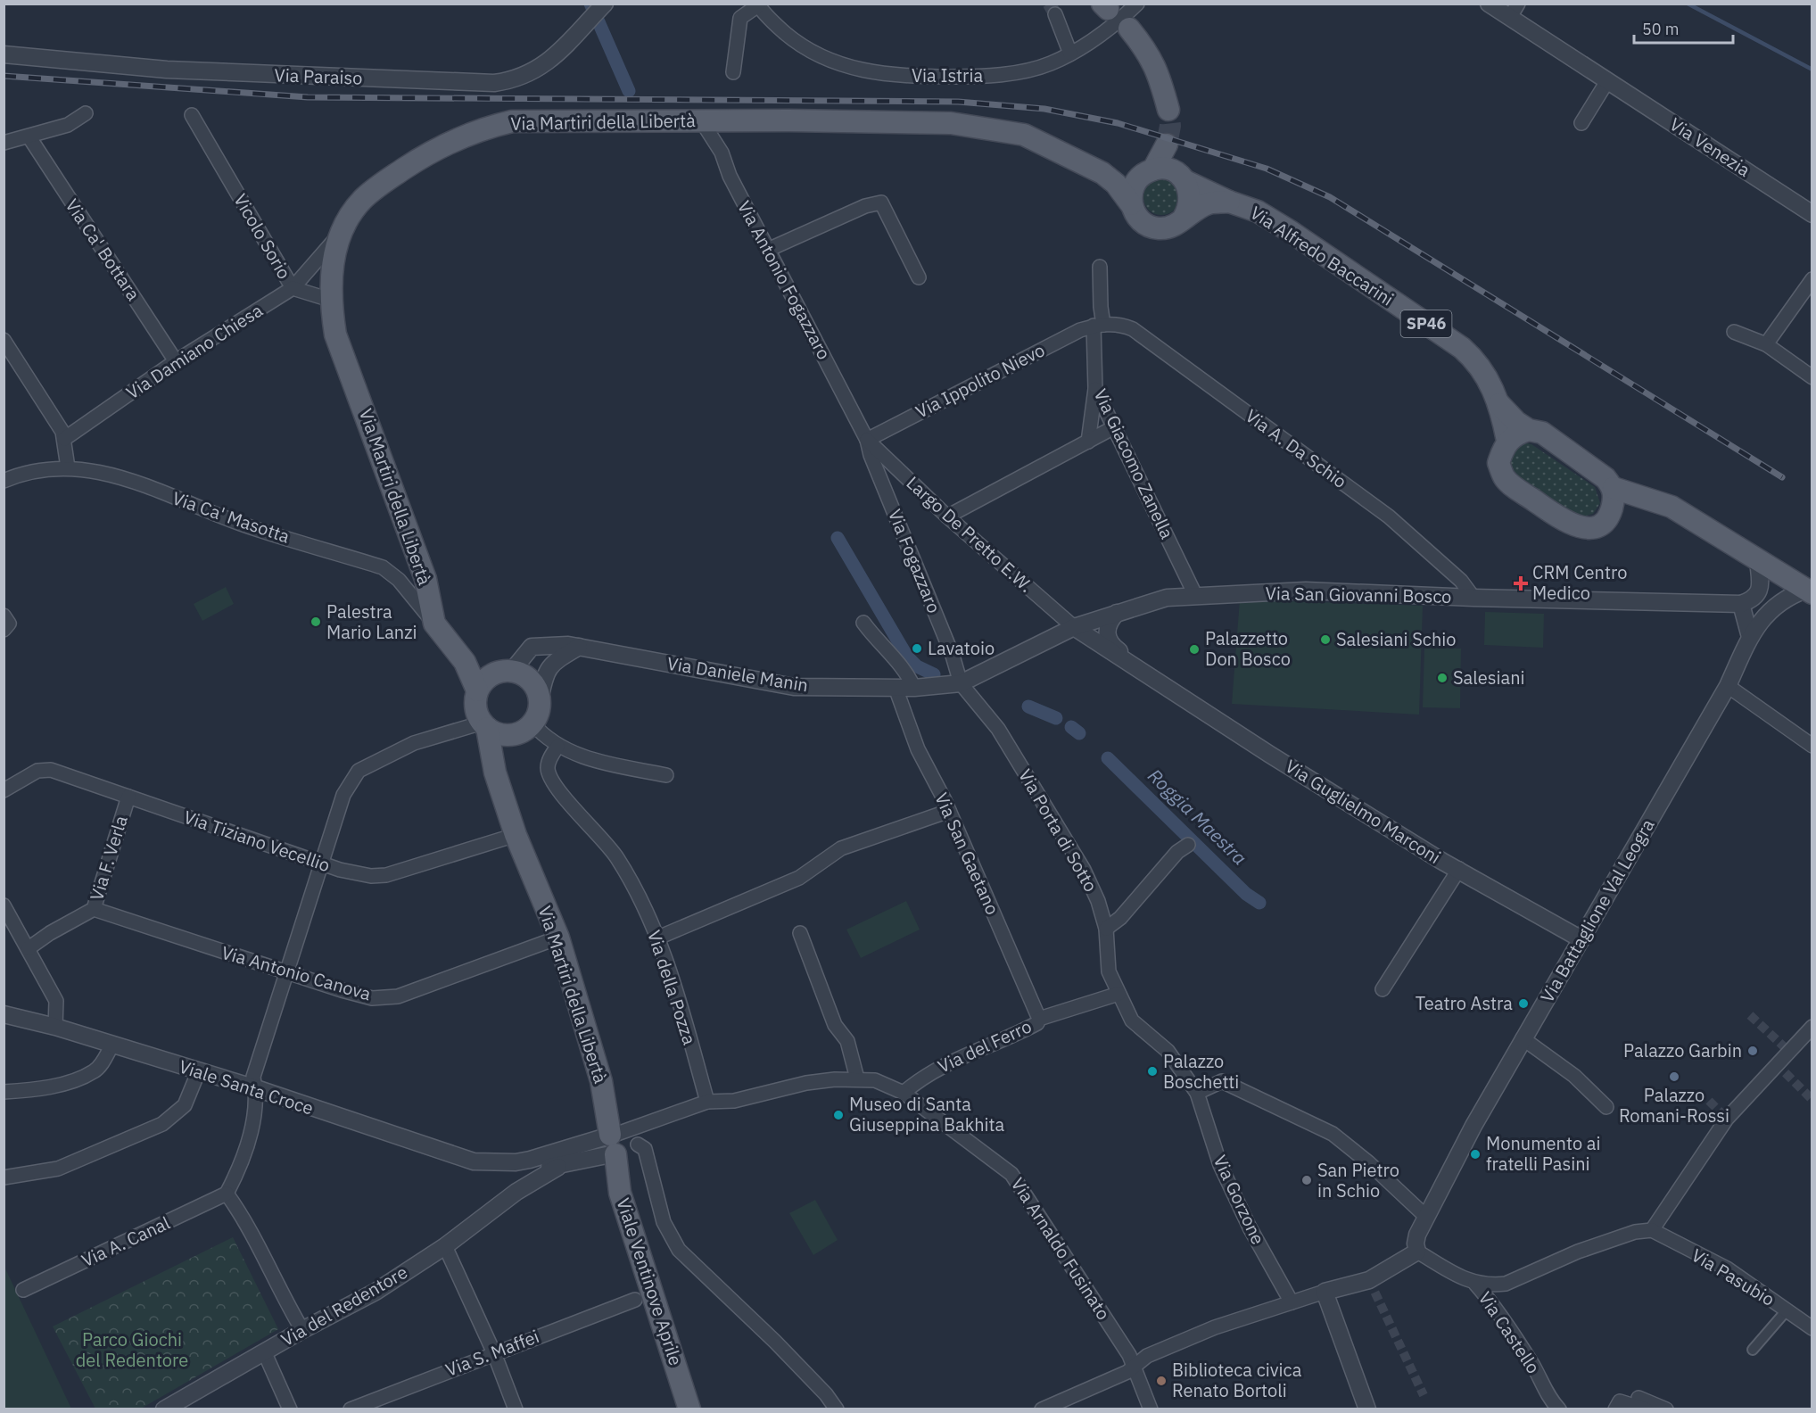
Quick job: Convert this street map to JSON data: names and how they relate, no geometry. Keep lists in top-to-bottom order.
{
  "streets": {
    "main road": [
      "Via Martiri della Libertà",
      "Via Alfredo Baccarini",
      "SP46",
      "Viale Ventinove Aprile"
    ],
    "street": [
      "Via Istria",
      "Via Paraiso",
      "Via Venezia",
      "Vicolo Sorio",
      "Via Ca' Bottara",
      "Via Antonio Fogazzaro",
      "Via Damiano Chiesa",
      "Via Ippolito Nievo",
      "Via A. Da Schio",
      "Via Giacomo Zanella",
      "Via Ca' Masotta",
      "Largo De Pretto E.W.",
      "Via Fogazzaro",
      "Via San Giovanni Bosco",
      "Via Daniele Manin",
      "Via Guglielmo Marconi",
      "Via Porta di Sotto",
      "Via Tiziano Vecellio",
      "Via San Gaetano",
      "Via F. Verla",
      "Via Battaglione Val Leogra",
      "Via Antonio Canova",
      "Via della Pozza",
      "Via del Ferro",
      "Viale Santa Croce",
      "Via Gorzone",
      "Via A. Canal",
      "Via Arnaldo Fusinato",
      "Via Pasubio",
      "Via del Redentore",
      "Via Castello",
      "Via S. Maffei"
    ]
  },
  "crossings": [
    ["Via Martiri della Libertà", "Vicolo Sorio"],
    ["Via Martiri della Libertà", "Via Alfredo Baccarini"],
    ["Via Martiri della Libertà", "Via Antonio Fogazzaro"],
    ["Via Martiri della Libertà", "Via Ca' Masotta"],
    ["Via Martiri della Libertà", "Via Tiziano Vecellio"],
    ["Via Martiri della Libertà", "Via Antonio Canova"],
    ["Via Martiri della Libertà", "Viale Santa Croce"],
    ["Via Martiri della Libertà", "Via Arnaldo Fusinato"],
    ["Via Martiri della Libertà", "Viale Ventinove Aprile"],
    ["Vicolo Sorio", "Via Damiano Chiesa"],
    ["Via Ca' Bottara", "Via Damiano Chiesa"],
    ["Via Alfredo Baccarini", "Via Battaglione Val Leogra"],
    ["Via Antonio Fogazzaro", "Via Ippolito Nievo"],
    ["Via Antonio Fogazzaro", "Largo De Pretto E.W."],
    ["Via Antonio Fogazzaro", "Via Fogazzaro"],
    ["Via Ippolito Nievo", "Via A. Da Schio"],
    ["Via Ippolito Nievo", "Via Giacomo Zanella"],
    ["Via Ippolito Nievo", "Largo De Pretto E.W."],
    ["Via Ippolito Nievo", "Via Fogazzaro"],
    ["Via A. Da Schio", "Via Giacomo Zanella"],
    ["Via A. Da Schio", "Via San Giovanni Bosco"],
    ["Via Giacomo Zanella", "Via San Giovanni Bosco"],
    ["Largo De Pretto E.W.", "Via Fogazzaro"],
    ["Largo De Pretto E.W.", "Via San Giovanni Bosco"],
    ["Largo De Pretto E.W.", "Via Guglielmo Marconi"],
    ["Via Fogazzaro", "Via San Giovanni Bosco"],
    ["Via Fogazzaro", "Via Daniele Manin"],
    ["Via Fogazzaro", "Via Porta di Sotto"],
    ["Via San Giovanni Bosco", "Via Daniele Manin"],
    ["Via San Giovanni Bosco", "Via Guglielmo Marconi"],
    ["Via San Giovanni Bosco", "Via Porta di Sotto"],
    ["Via Daniele Manin", "Via Porta di Sotto"],
    ["Via Daniele Manin", "Via San Gaetano"],
    ["Via Guglielmo Marconi", "Via Battaglione Val Leogra"],
    ["Via Porta di Sotto", "Via del Ferro"],
    ["Via Porta di Sotto", "Via Gorzone"],
    ["Via Tiziano Vecellio", "Via F. Verla"],
    ["Via San Gaetano", "Via del Ferro"],
    ["Via F. Verla", "Via Antonio Canova"],
    ["Via della Pozza", "Via Arnaldo Fusinato"],
    ["Via del Ferro", "Via Gorzone"],
    ["Via del Ferro", "Via Arnaldo Fusinato"],
    ["Viale Santa Croce", "Via Arnaldo Fusinato"],
    ["Viale Santa Croce", "Viale Ventinove Aprile"],
    ["Viale Santa Croce", "Via del Redentore"],
    ["Via Arnaldo Fusinato", "Viale Ventinove Aprile"]
  ],
  "water": ["Roggia Maestra"],
  "parks": ["Parco Giochi del Redentore"],
  "places": {
    "health": ["CRM Centro Medico"],
    "other": [
      "Palestra Mario Lanzi",
      "Salesiani Schio",
      "Lavatoio",
      "Palazzetto Don Bosco",
      "Salesiani",
      "Teatro Astra",
      "Palazzo Garbin",
      "Palazzo Boschetti",
      "Palazzo Romani-Rossi",
      "Museo di Santa Giuseppina Bakhita",
      "Monumento ai fratelli Pasini",
      "San Pietro in Schio",
      "Biblioteca civica Renato Bortoli"
    ]
  },
  "scale_bar": "50 m"
}
